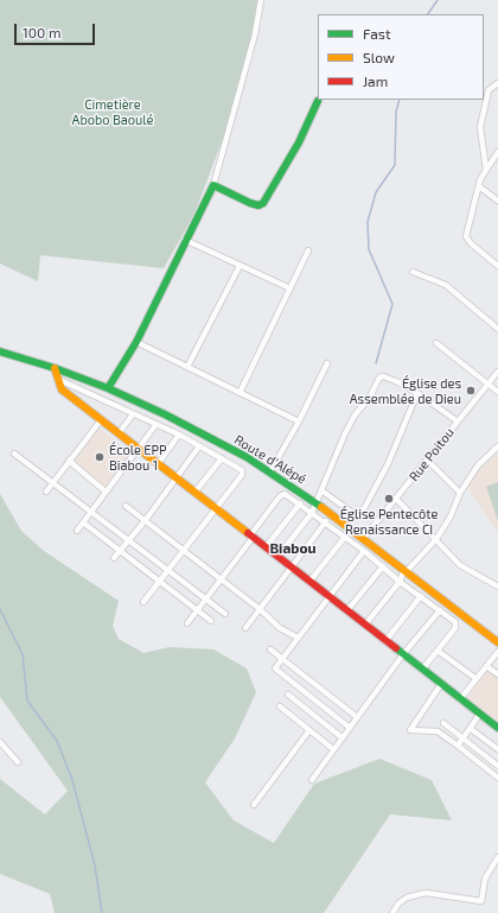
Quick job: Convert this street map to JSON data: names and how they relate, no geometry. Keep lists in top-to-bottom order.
{
  "streets": {
    "street": ["Rue Poitou", "Route d'Alépé"]
  },
  "crossings": [
    ["Rue Poitou", "Route d'Alépé"]
  ],
  "districts": ["Biabou"],
  "parks": ["Cimetière Abobo Baoulé"],
  "places": ["Église des Assemblée de Dieu", "École EPP Biabou 1", "Église Pentecôte Renaissance CI"],
  "legend": ["Fast", "Slow", "Jam"],
  "scale_bar": "100 m"
}
